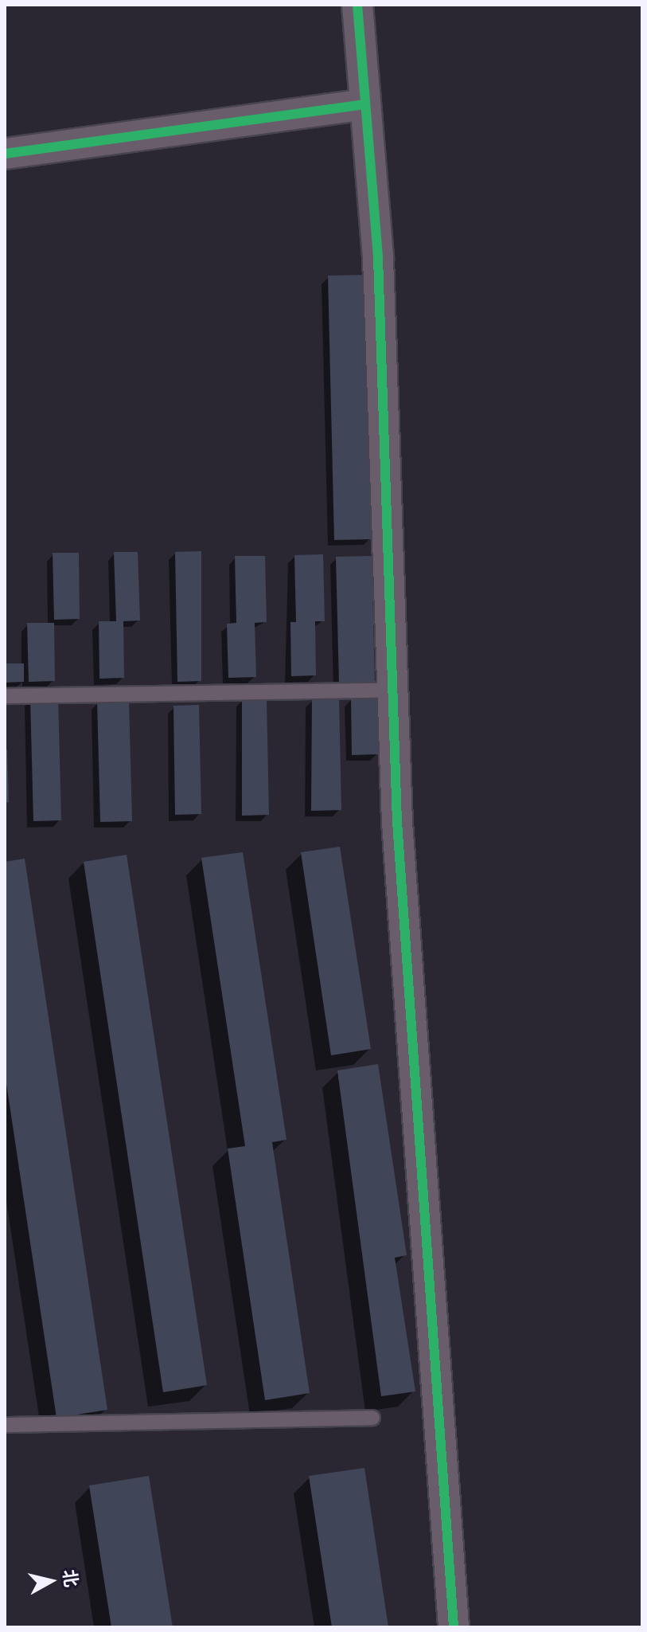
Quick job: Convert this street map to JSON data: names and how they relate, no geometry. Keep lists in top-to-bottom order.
{
  "north": "right"
}
